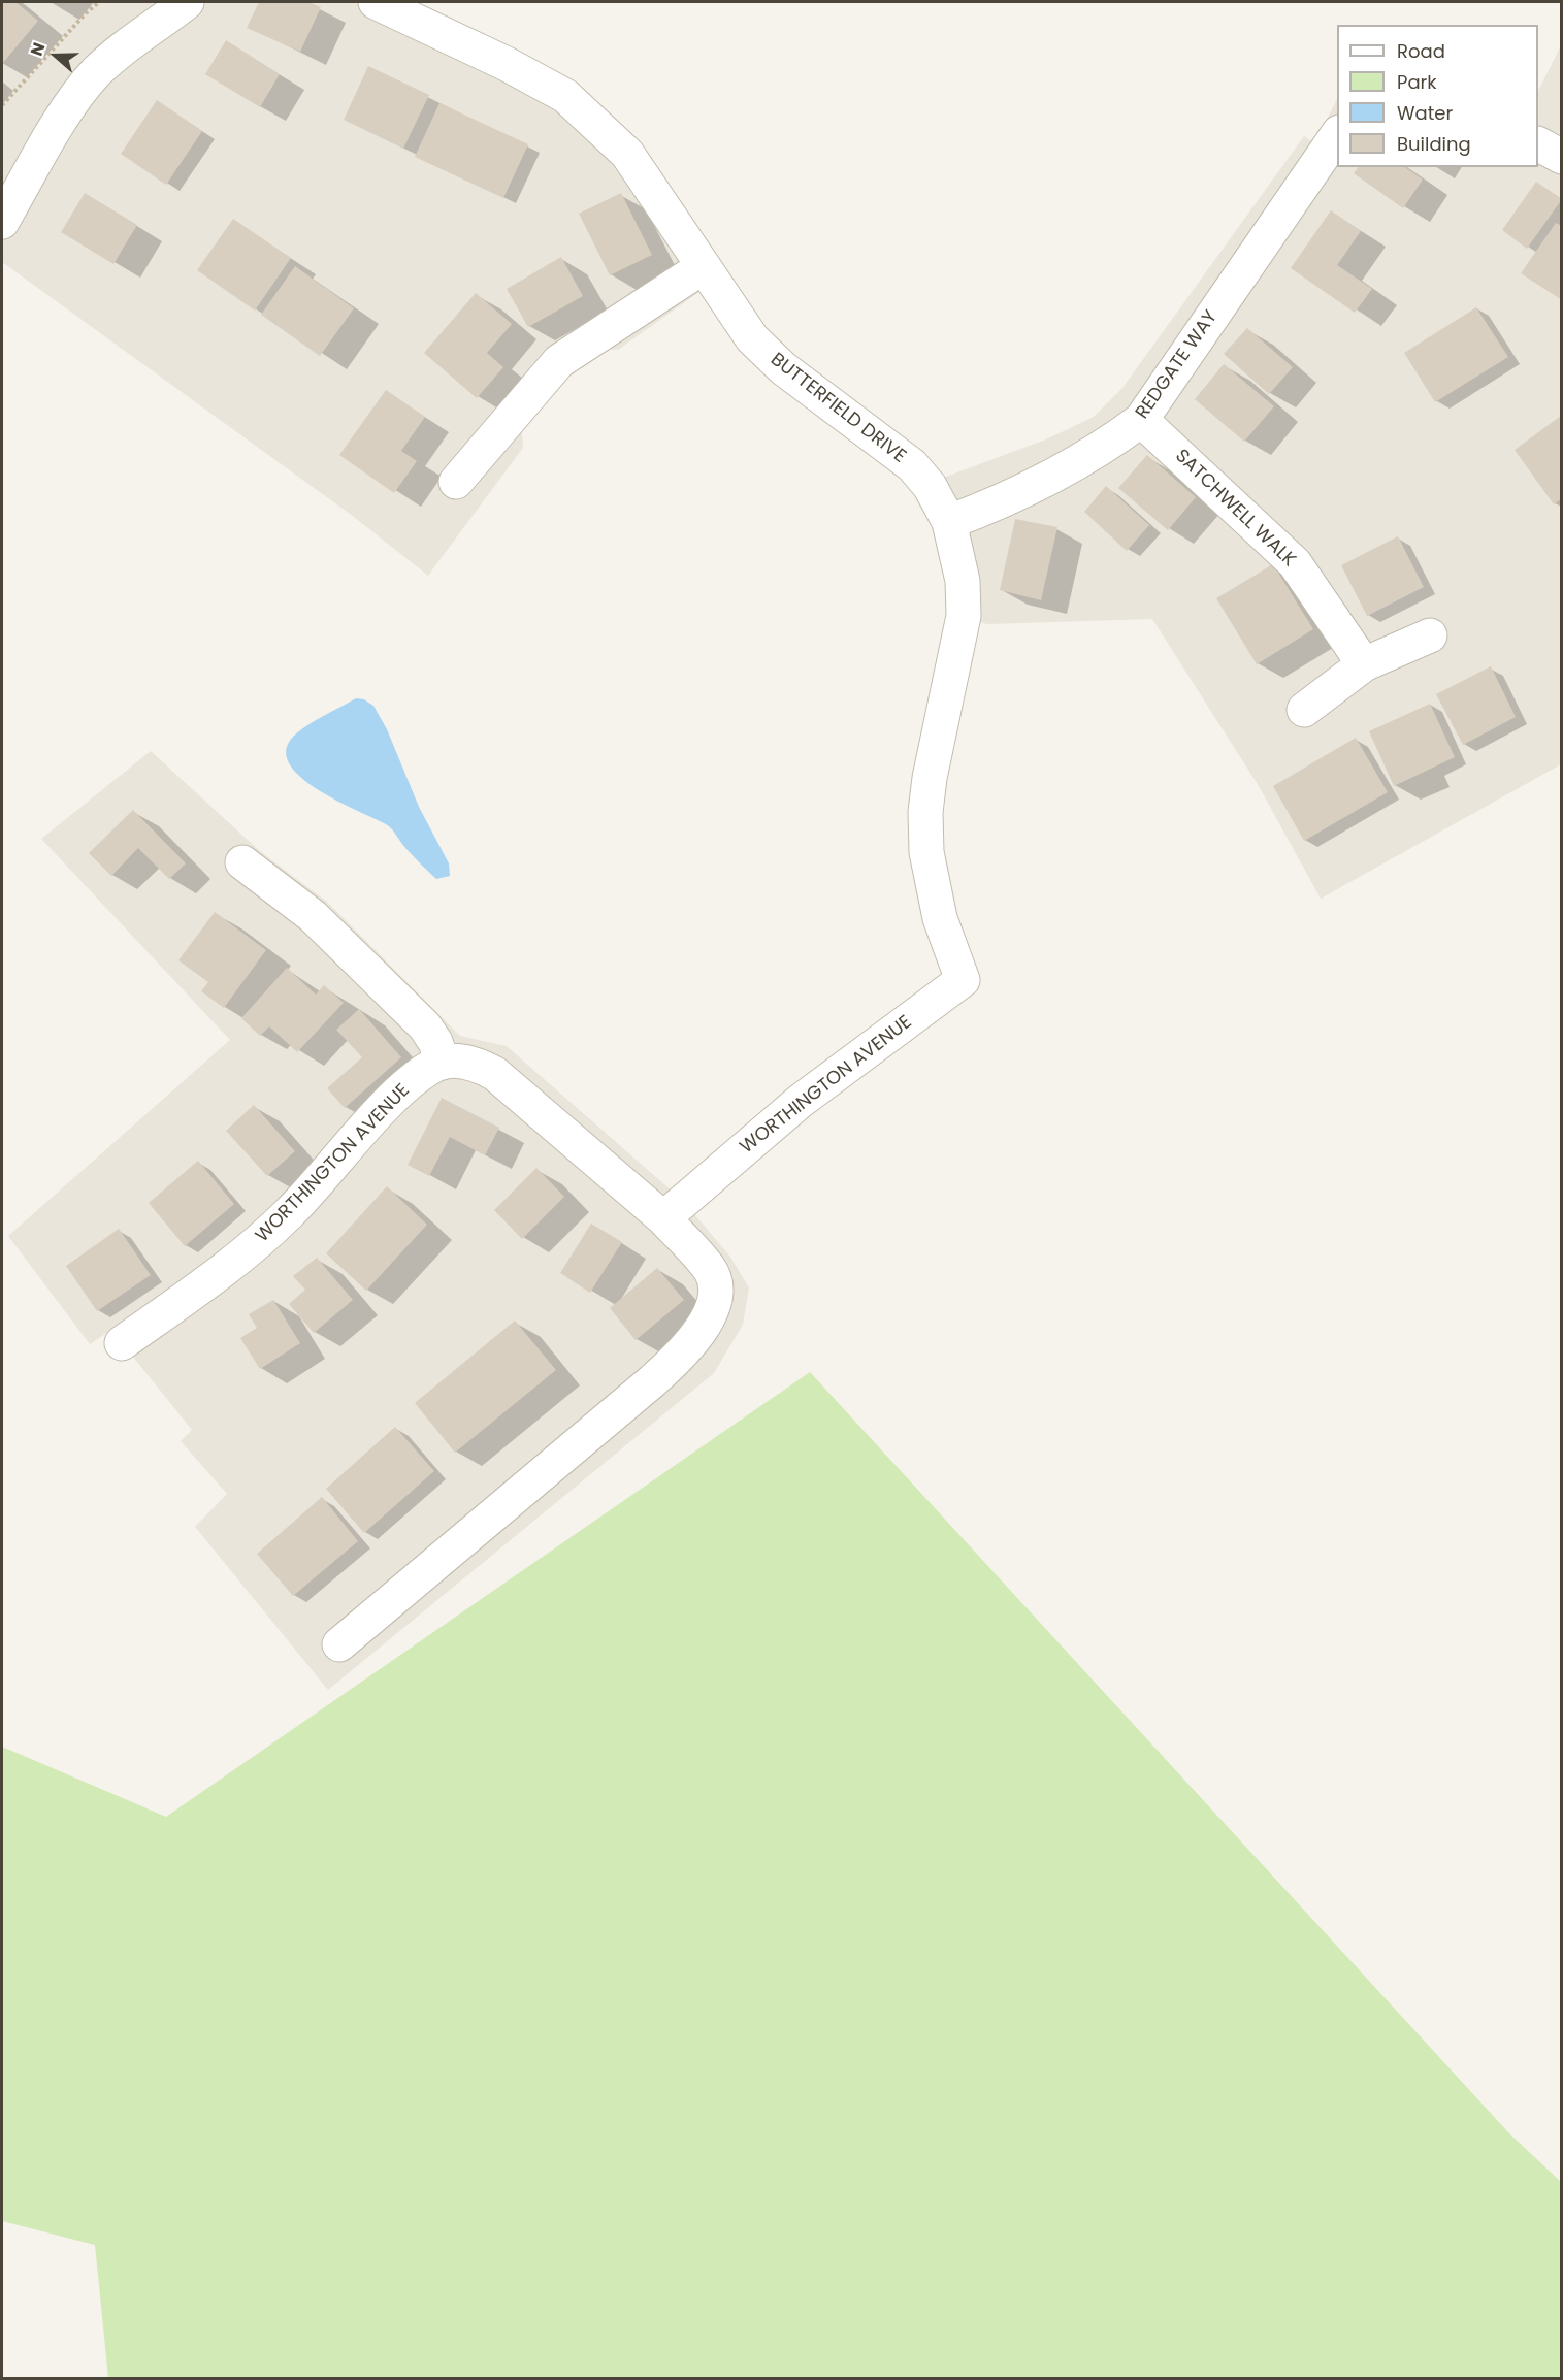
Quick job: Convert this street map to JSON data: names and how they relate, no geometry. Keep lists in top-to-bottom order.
{
  "streets": {
    "street": [
      "REDGATE WAY",
      "BUTTERFIELD DRIVE",
      "SATCHWELL WALK",
      "WORTHINGTON AVENUE"
    ]
  },
  "crossings": [
    ["REDGATE WAY", "BUTTERFIELD DRIVE"],
    ["REDGATE WAY", "SATCHWELL WALK"],
    ["BUTTERFIELD DRIVE", "WORTHINGTON AVENUE"]
  ],
  "legend": [
    "Road",
    "Park",
    "Water",
    "Building"
  ],
  "north": "left"
}
